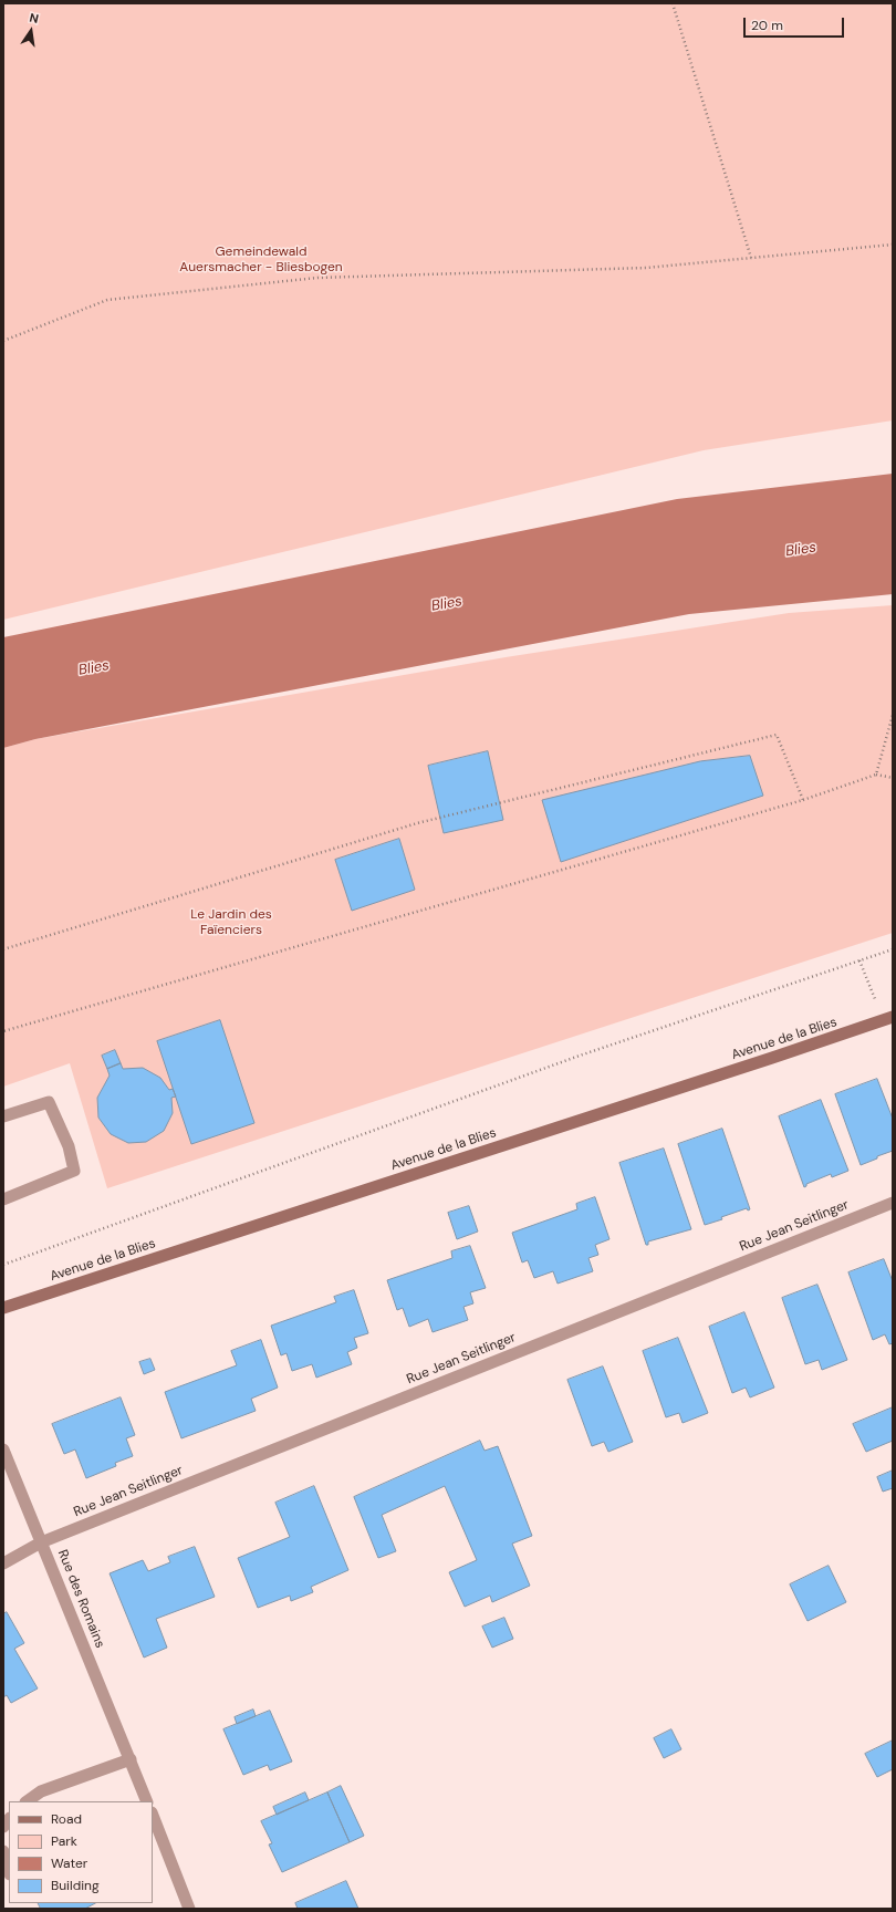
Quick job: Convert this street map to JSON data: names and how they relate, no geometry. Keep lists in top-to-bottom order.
{
  "streets": {
    "main road": ["Avenue de la Blies"],
    "street": ["Rue Jean Seitlinger", "Rue des Romains"]
  },
  "crossings": [
    ["Rue Jean Seitlinger", "Rue des Romains"]
  ],
  "water": ["Blies"],
  "parks": ["Gemeindewald Auersmacher - Bliesbogen", "Le Jardin des Faïenciers"],
  "legend": [
    "Road",
    "Park",
    "Water",
    "Building"
  ],
  "scale_bar": "20 m",
  "north": "top"
}
